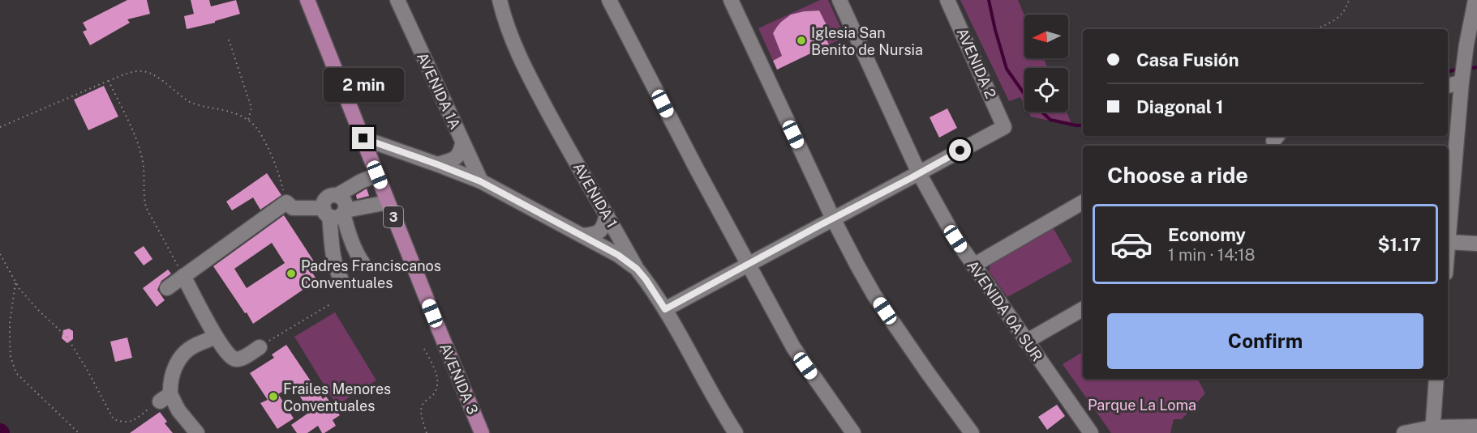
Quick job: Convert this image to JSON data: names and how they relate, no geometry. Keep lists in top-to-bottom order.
{
  "streets": {
    "main road": ["3", "AVENIDA 3"],
    "street": [
      "AVENIDA 2",
      "AVENIDA 1A",
      "AVENIDA 1",
      "AVENIDA 0A SUR"
    ]
  },
  "crossings": [
    ["AVENIDA 2", "AVENIDA 0A SUR"]
  ],
  "parks": ["Parque La Loma"],
  "places": ["Iglesia San Benito de Nursia", "Padres Franciscanos Conventuales", "Frailes Menores Conventuales"],
  "north": "left",
  "page": {
    "banner": ["Casa Fusión", "Diagonal 1"],
    "bubble": "2 min",
    "heading": "Choose a ride",
    "list": [
      {
        "name": "Economy",
        "note": "1 min · 14:18",
        "value": "$1.17"
      }
    ],
    "buttons": "Confirm"
  }
}
